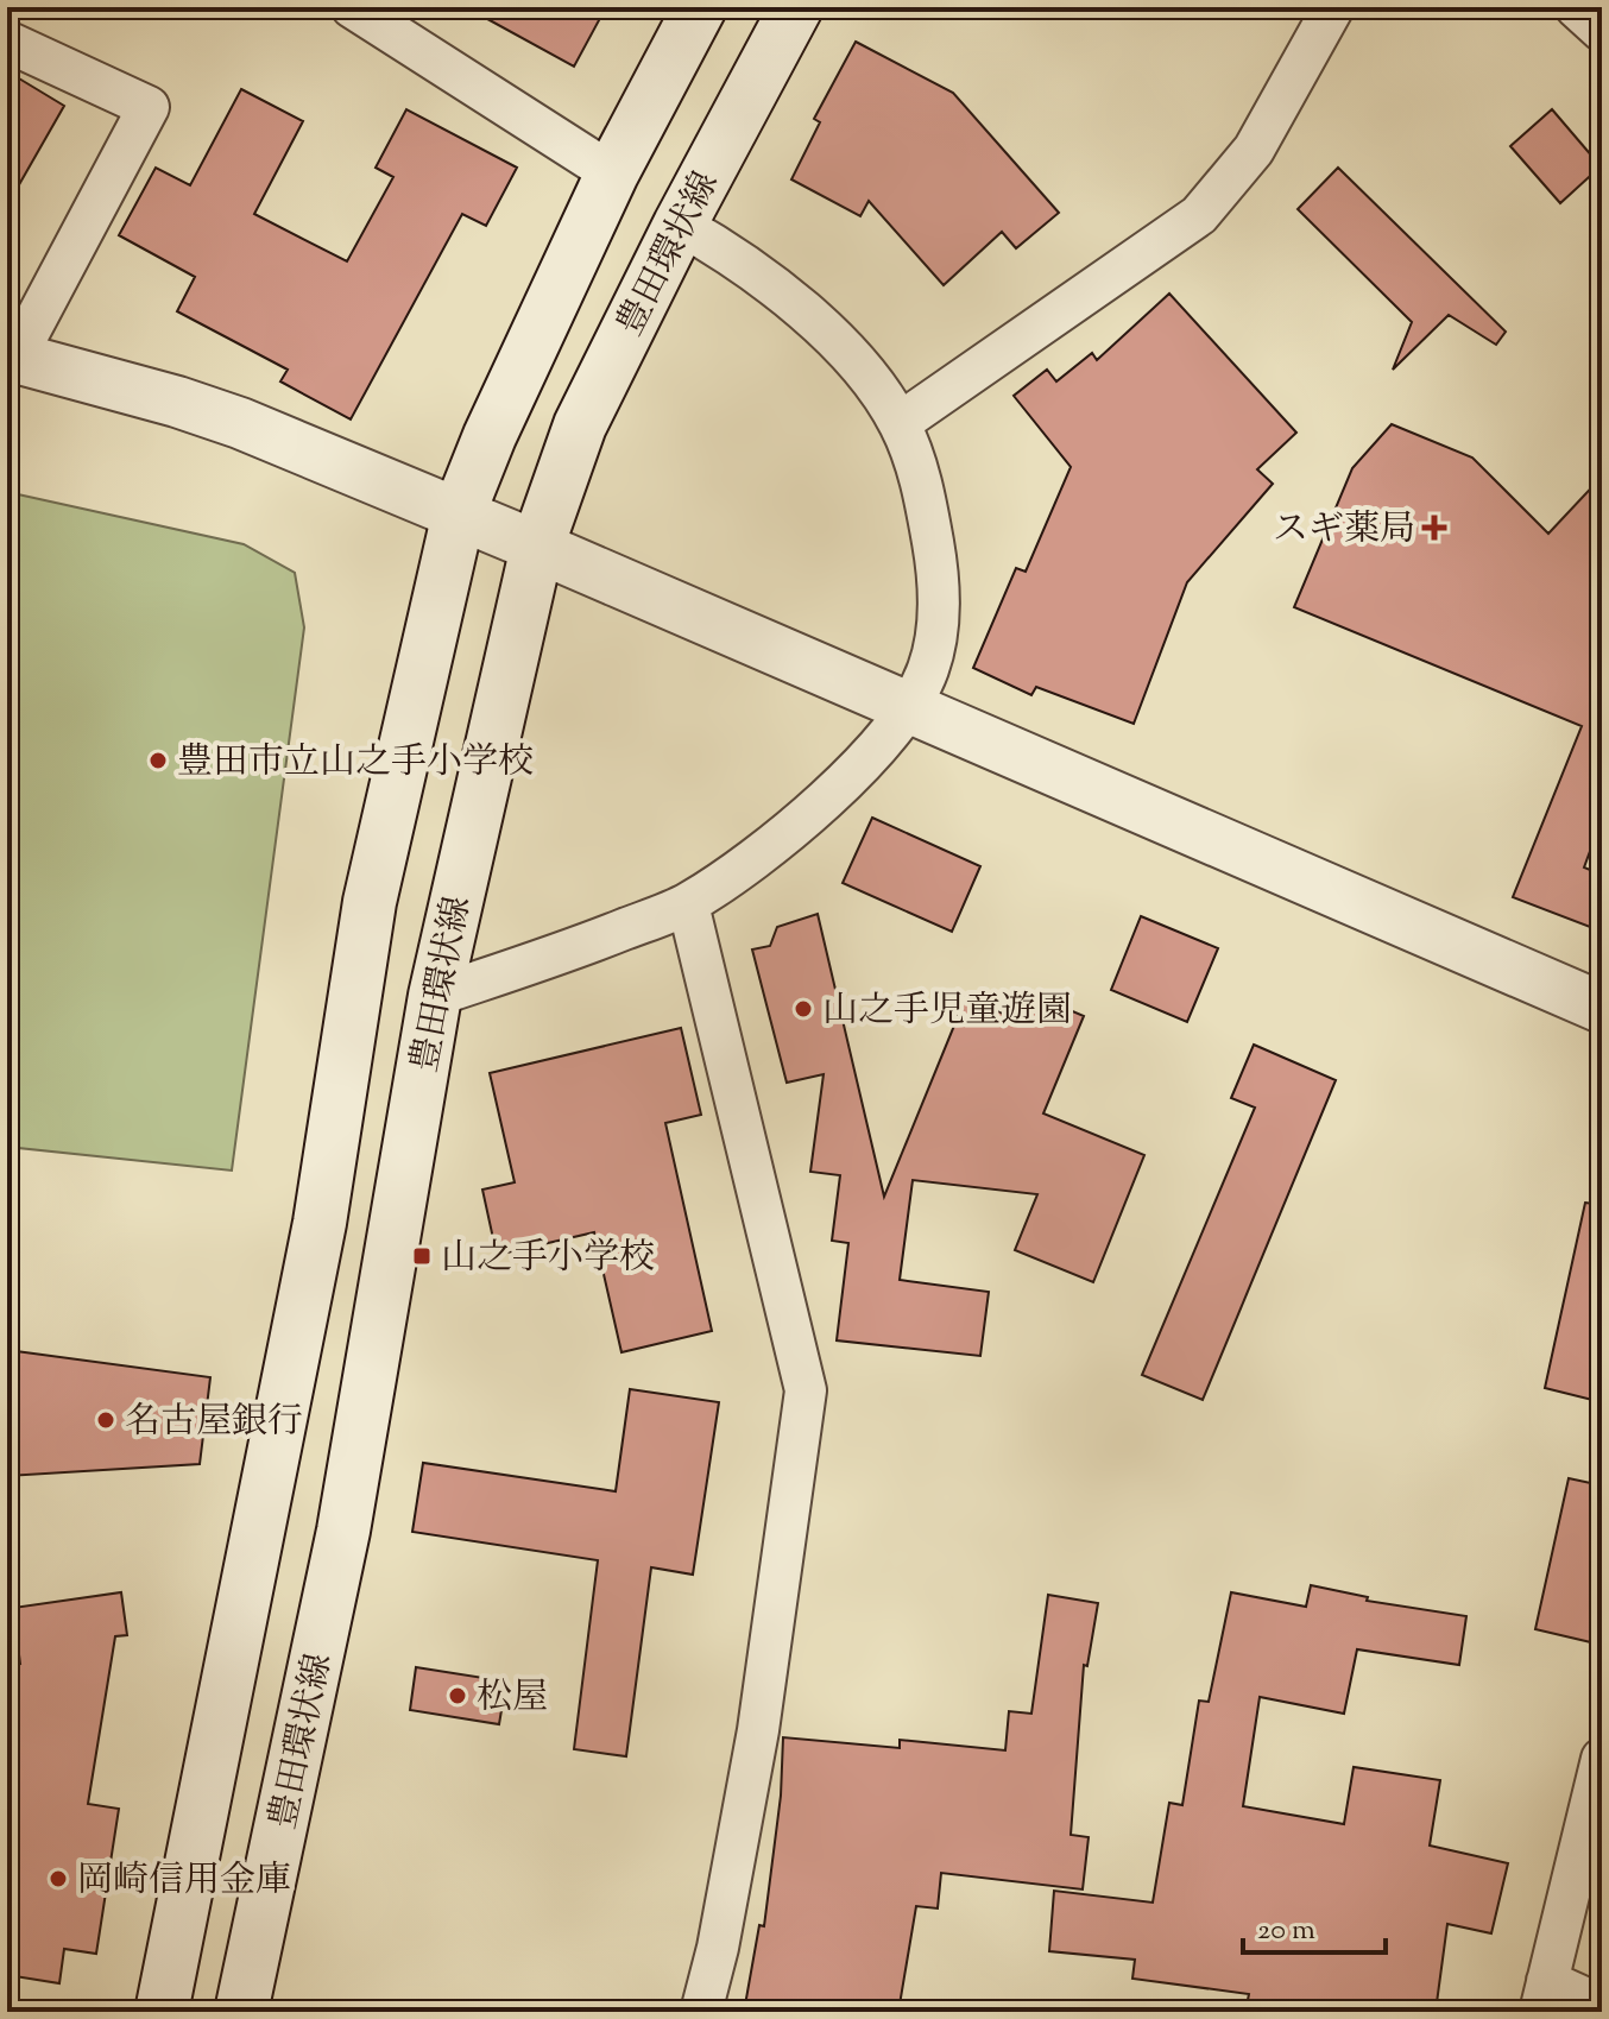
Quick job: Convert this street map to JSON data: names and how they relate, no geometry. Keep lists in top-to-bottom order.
{
  "streets": {
    "main road": ["豊田環状線"]
  },
  "places": {
    "health": ["スギ薬局"],
    "other": [
      "豊田市立山之手小学校",
      "山之手児童遊園",
      "名古屋銀行",
      "松屋",
      "岡崎信用金庫"
    ],
    "transit": ["山之手小学校"]
  },
  "scale_bar": "20 m"
}
